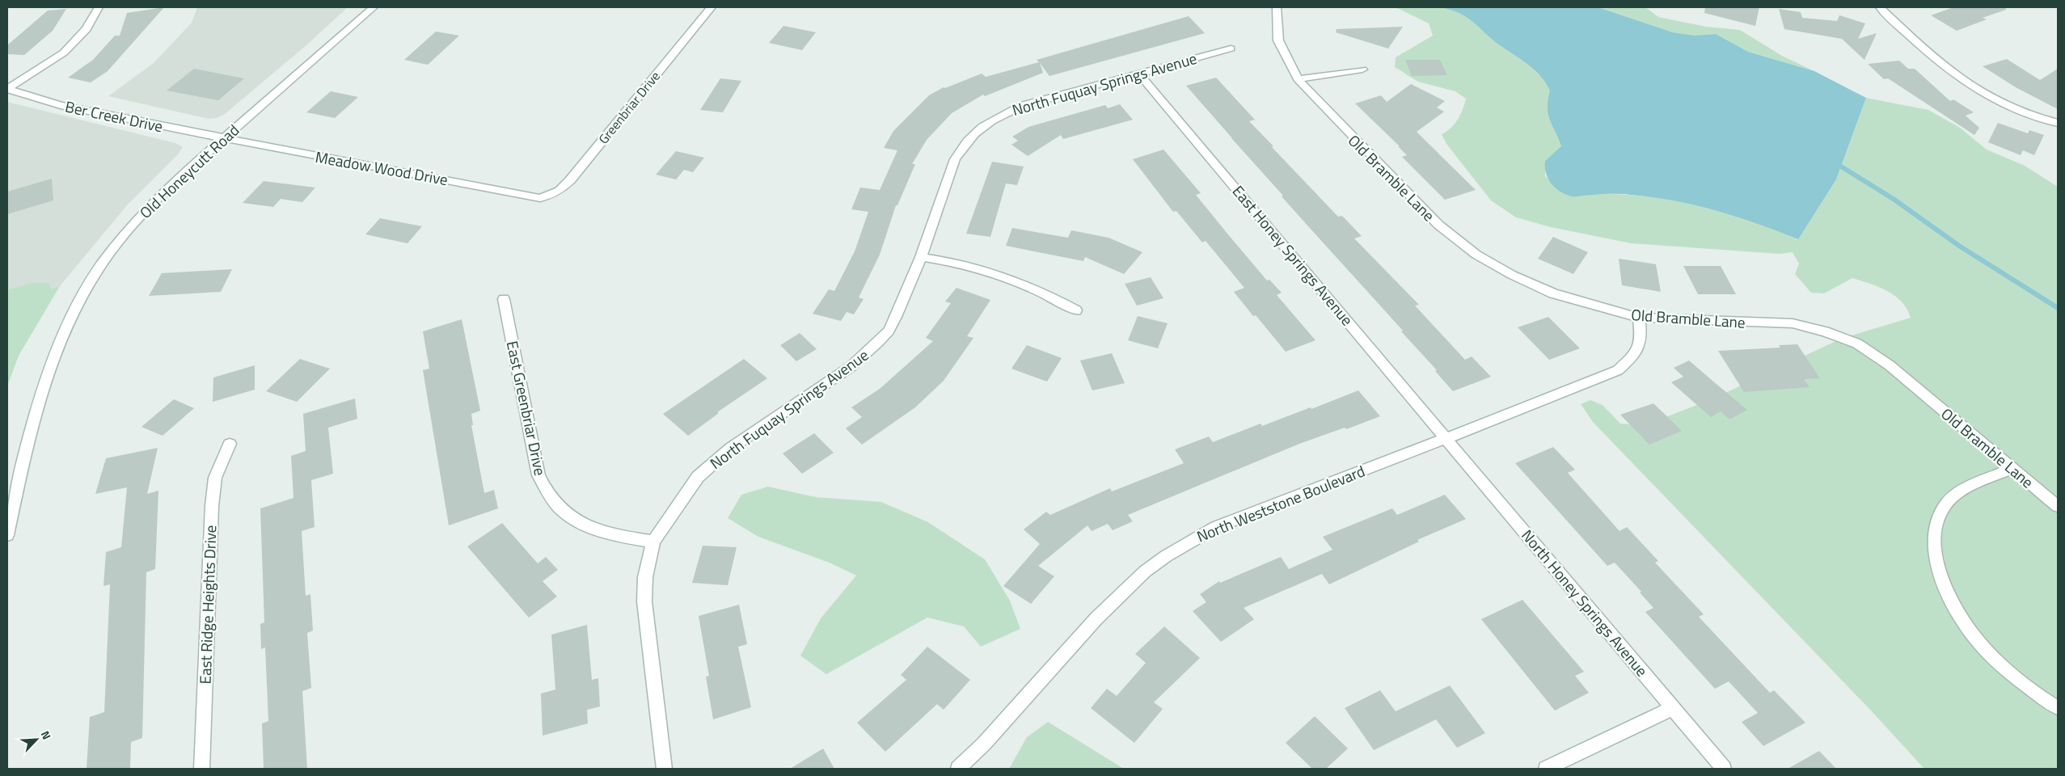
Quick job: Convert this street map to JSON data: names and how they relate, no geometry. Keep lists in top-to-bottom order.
{
  "streets": {
    "street": [
      "North Fuquay Springs Avenue",
      "Greenbriar Drive",
      "Ber Creek Drive",
      "Meadow Wood Drive",
      "Old Honeycutt Road",
      "Old Bramble Lane",
      "East Honey Springs Avenue",
      "East Greenbriar Drive",
      "North Weststone Boulevard",
      "North Honey Springs Avenue",
      "East Ridge Heights Drive"
    ]
  },
  "crossings": [
    ["North Fuquay Springs Avenue", "East Honey Springs Avenue"],
    ["North Fuquay Springs Avenue", "East Greenbriar Drive"],
    ["Greenbriar Drive", "Meadow Wood Drive"],
    ["Ber Creek Drive", "Meadow Wood Drive"],
    ["Ber Creek Drive", "Old Honeycutt Road"],
    ["Meadow Wood Drive", "Old Honeycutt Road"],
    ["Old Bramble Lane", "North Weststone Boulevard"],
    ["East Honey Springs Avenue", "North Weststone Boulevard"],
    ["East Honey Springs Avenue", "North Honey Springs Avenue"],
    ["North Weststone Boulevard", "North Honey Springs Avenue"]
  ],
  "north": "top right"
}
